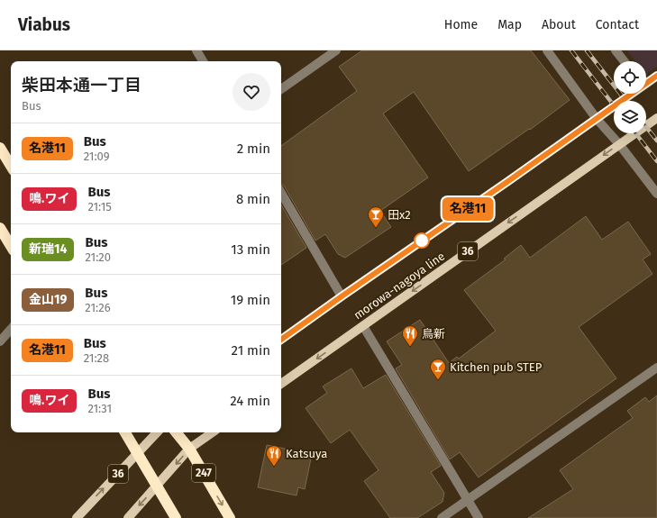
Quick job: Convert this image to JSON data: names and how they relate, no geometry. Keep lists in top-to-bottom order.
{
  "streets": {
    "highway": ["247"],
    "main road": ["36", "morowa-nagoya line"]
  },
  "places": {
    "bar": ["田x2", "Kitchen pub STEP"],
    "restaurant": ["鳥新", "Katsuya"]
  },
  "lines": ["bus line 名港11"],
  "page": {
    "header": "Viabus",
    "nav": [
      "Home",
      "Map",
      "About",
      "Contact"
    ],
    "on_map": "名港11",
    "heading": ["柴田本通一丁目", "Bus"],
    "list": [
      {
        "mark": "名港11",
        "name": "Bus",
        "note": "21:09",
        "value": "2 min"
      },
      {
        "mark": "鳴.ワイ",
        "name": "Bus",
        "note": "21:15",
        "value": "8 min"
      },
      {
        "mark": "新瑞14",
        "name": "Bus",
        "note": "21:20",
        "value": "13 min"
      },
      {
        "mark": "金山19",
        "name": "Bus",
        "note": "21:26",
        "value": "19 min"
      },
      {
        "mark": "名港11",
        "name": "Bus",
        "note": "21:28",
        "value": "21 min"
      },
      {
        "mark": "鳴.ワイ",
        "name": "Bus",
        "note": "21:31",
        "value": "24 min"
      }
    ]
  }
}
